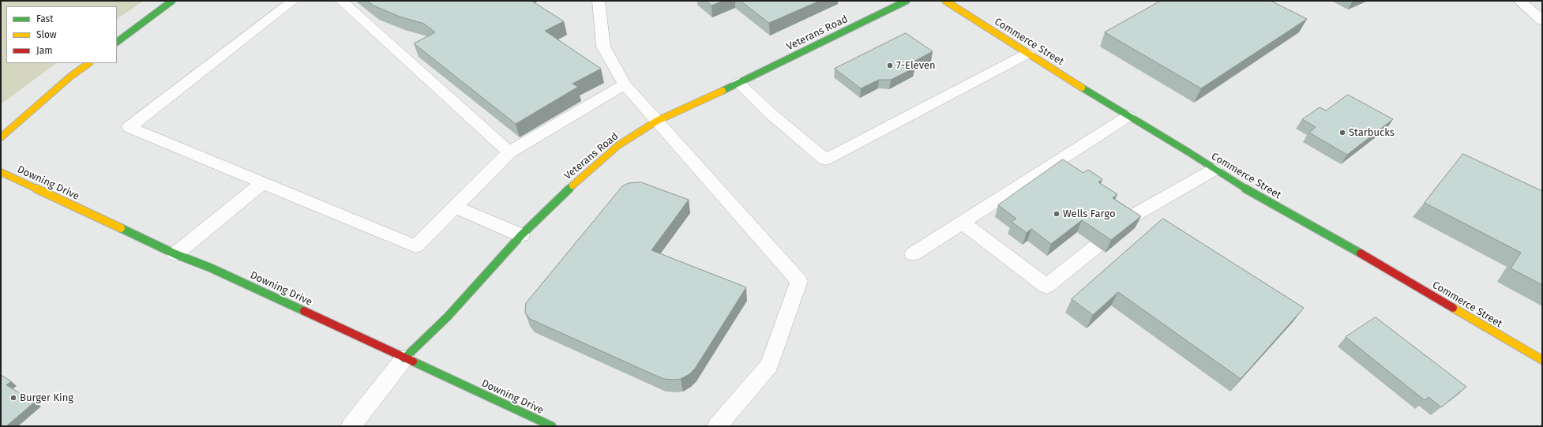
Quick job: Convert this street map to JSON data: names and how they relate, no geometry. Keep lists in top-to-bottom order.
{
  "streets": {
    "street": ["Veterans Road", "Commerce Street", "Downing Drive"]
  },
  "crossings": [
    ["Veterans Road", "Downing Drive"]
  ],
  "places": [
    "7-Eleven",
    "Starbucks",
    "Wells Fargo",
    "Burger King"
  ],
  "legend": ["Fast", "Slow", "Jam"]
}
